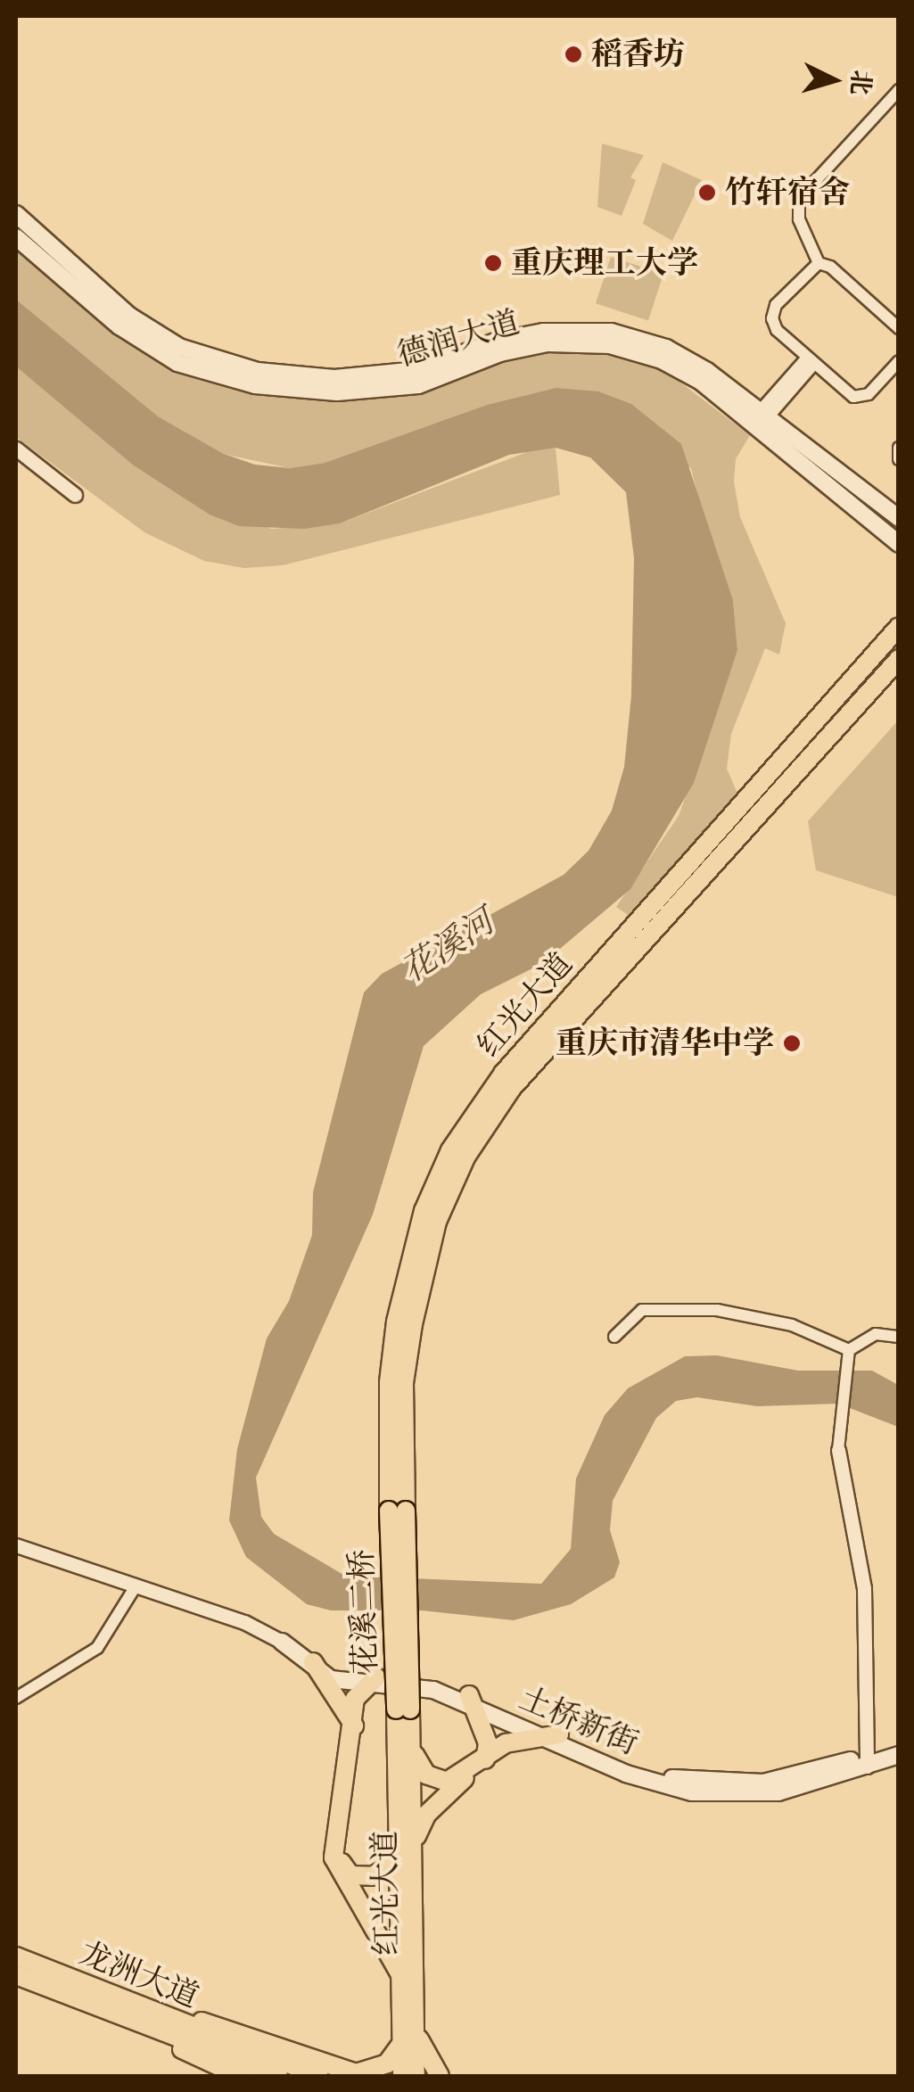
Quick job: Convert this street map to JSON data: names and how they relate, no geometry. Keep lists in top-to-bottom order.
{
  "streets": {
    "main road": [
      "德润大道",
      "红光大道",
      "花溪二桥",
      "土桥新街",
      "龙洲大道"
    ]
  },
  "crossings": [
    ["红光大道", "花溪二桥"]
  ],
  "water": ["花溪河"],
  "places": [
    "稻香坊",
    "竹轩宿舍",
    "重庆理工大学",
    "重庆市清华中学"
  ],
  "north": "right"
}
